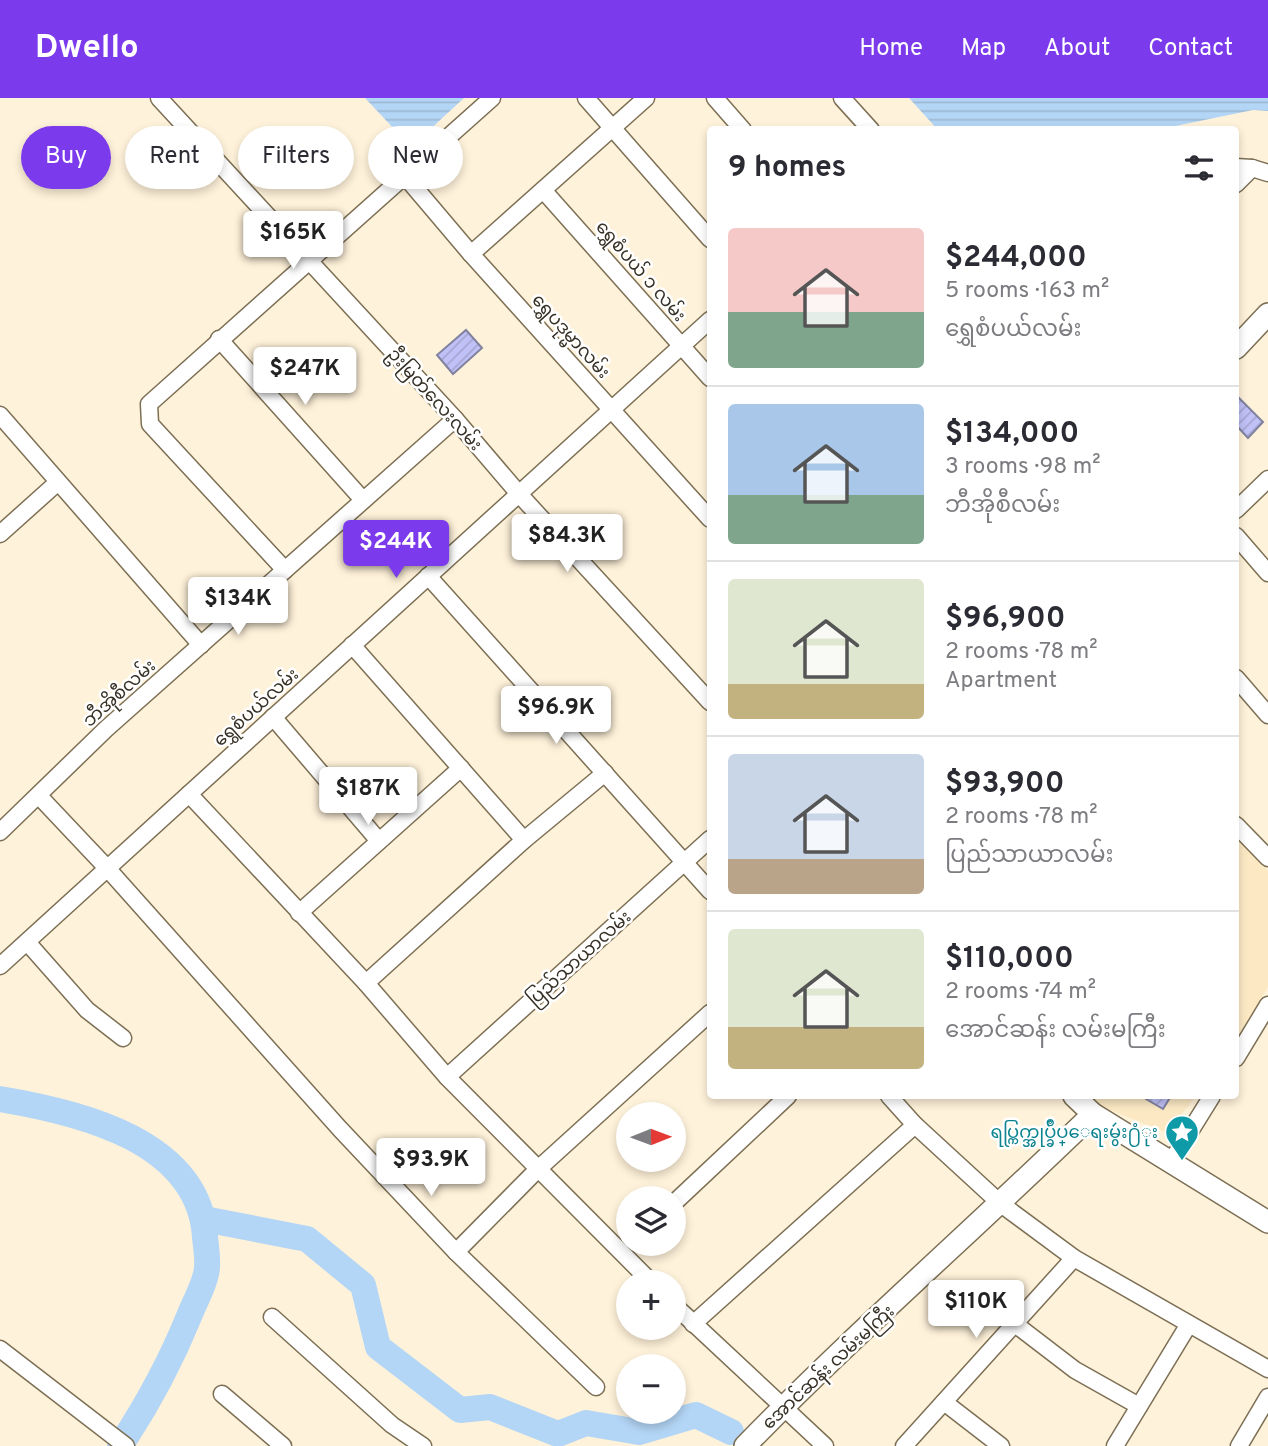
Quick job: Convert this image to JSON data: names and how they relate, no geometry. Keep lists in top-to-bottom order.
{
  "streets": {
    "main road": ["အောင်ဆန်း လမ်းမကြီး"],
    "street": [
      "ရွှေစံပယ် ၁ လမ်း",
      "ရွှေပဒုမ္မာလမ်း",
      "ဦးမြတ်လေးလမ်း",
      "ဘီအိုစီလမ်း",
      "ရွှေစံပယ်လမ်း",
      "ပြည်သာယာလမ်း"
    ]
  },
  "crossings": [
    ["ရွှေစံပယ် ၁ လမ်း", "ရွှေစံပယ်လမ်း"],
    ["ရွှေပဒုမ္မာလမ်း", "ရွှေစံပယ်လမ်း"],
    ["ဦးမြတ်လေးလမ်း", "ဘီအိုစီလမ်း"],
    ["ဦးမြတ်လေးလမ်း", "ရွှေစံပယ်လမ်း"]
  ],
  "places": {
    "place": ["ရပ္ကြက္အုပ္ခ်ဳပ္ေရးမွဴး႐ံုး"]
  },
  "north": "right",
  "page": {
    "header": "Dwello",
    "nav": [
      "Home",
      "Map",
      "About",
      "Contact"
    ],
    "chip": [
      "Buy",
      "Rent",
      "Filters",
      "New"
    ],
    "heading": "9 homes",
    "list": [
      {
        "name": "$244,000",
        "note": "5 rooms · 163 m² · ရွှေစံပယ်လမ်း"
      },
      {
        "name": "$134,000",
        "note": "3 rooms · 98 m² · ဘီအိုစီလမ်း"
      },
      {
        "name": "$96,900",
        "note": "2 rooms · 78 m² · Apartment"
      },
      {
        "name": "$93,900",
        "note": "2 rooms · 78 m² · ပြည်သာယာလမ်း"
      },
      {
        "name": "$110,000",
        "note": "2 rooms · 74 m² · အောင်ဆန်း လမ်းမကြီး"
      }
    ],
    "price": [
      "$165K",
      "$247K",
      "$84.3K",
      "$244K",
      "$134K",
      "$96.9K",
      "$187K",
      "$93.9K",
      "$110K"
    ],
    "map_buttons": ["+", "−"]
  }
}
